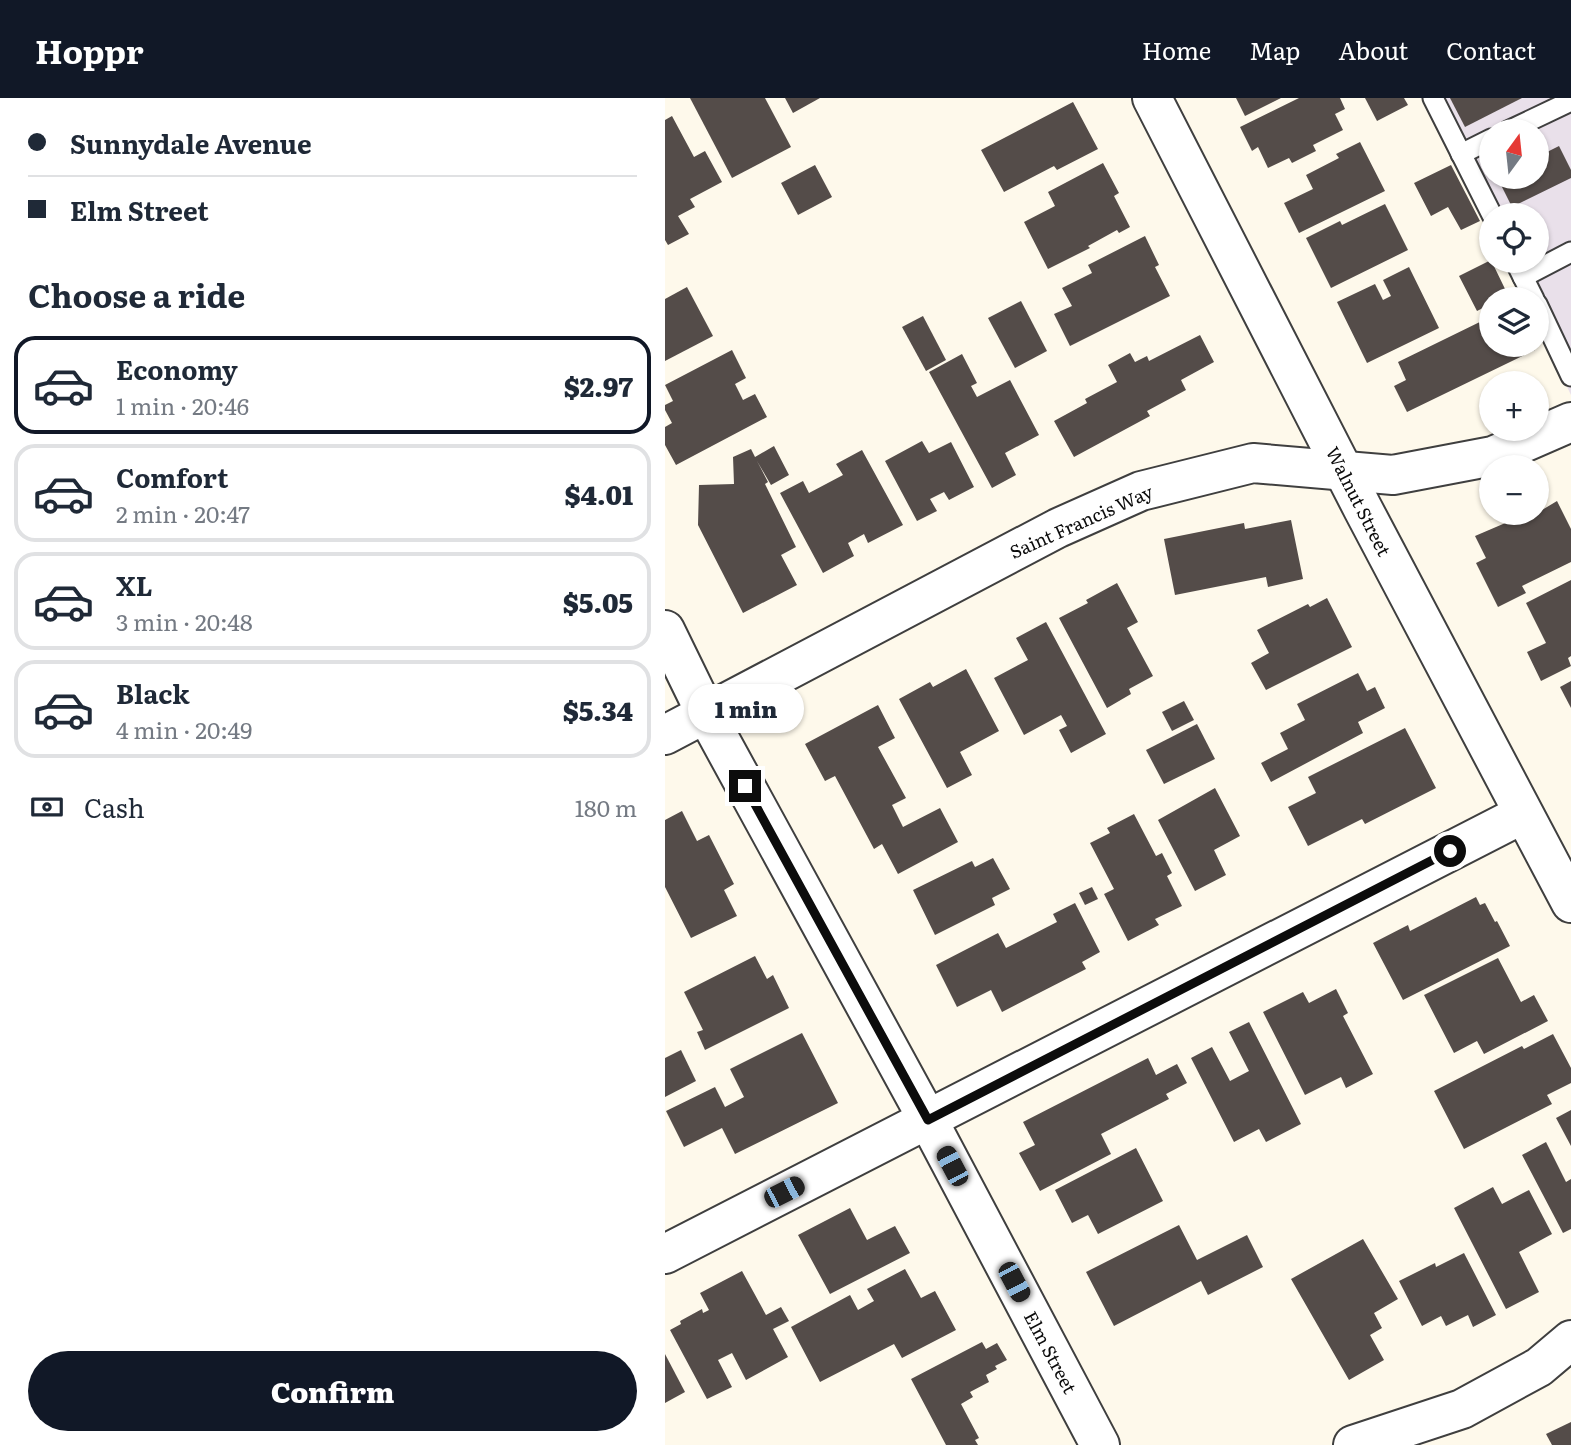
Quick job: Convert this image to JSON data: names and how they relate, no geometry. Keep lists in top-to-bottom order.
{
  "streets": {
    "street": ["Walnut Street", "Saint Francis Way", "Elm Street"]
  },
  "crossings": [
    ["Walnut Street", "Saint Francis Way"],
    ["Saint Francis Way", "Elm Street"]
  ],
  "north": "top",
  "page": {
    "header": "Hoppr",
    "nav": [
      "Home",
      "Map",
      "About",
      "Contact"
    ],
    "banner": ["Sunnydale Avenue", "Elm Street"],
    "map_buttons": ["+", "−"],
    "heading": "Choose a ride",
    "list": [
      {
        "name": "Economy",
        "note": "1 min · 20:46",
        "value": "$2.97"
      },
      {
        "name": "Comfort",
        "note": "2 min · 20:47",
        "value": "$4.01"
      },
      {
        "name": "XL",
        "note": "3 min · 20:48",
        "value": "$5.05"
      },
      {
        "name": "Black",
        "note": "4 min · 20:49",
        "value": "$5.34"
      }
    ],
    "bubble": "1 min",
    "pay": ["Cash", "180 m"],
    "buttons": "Confirm"
  }
}
